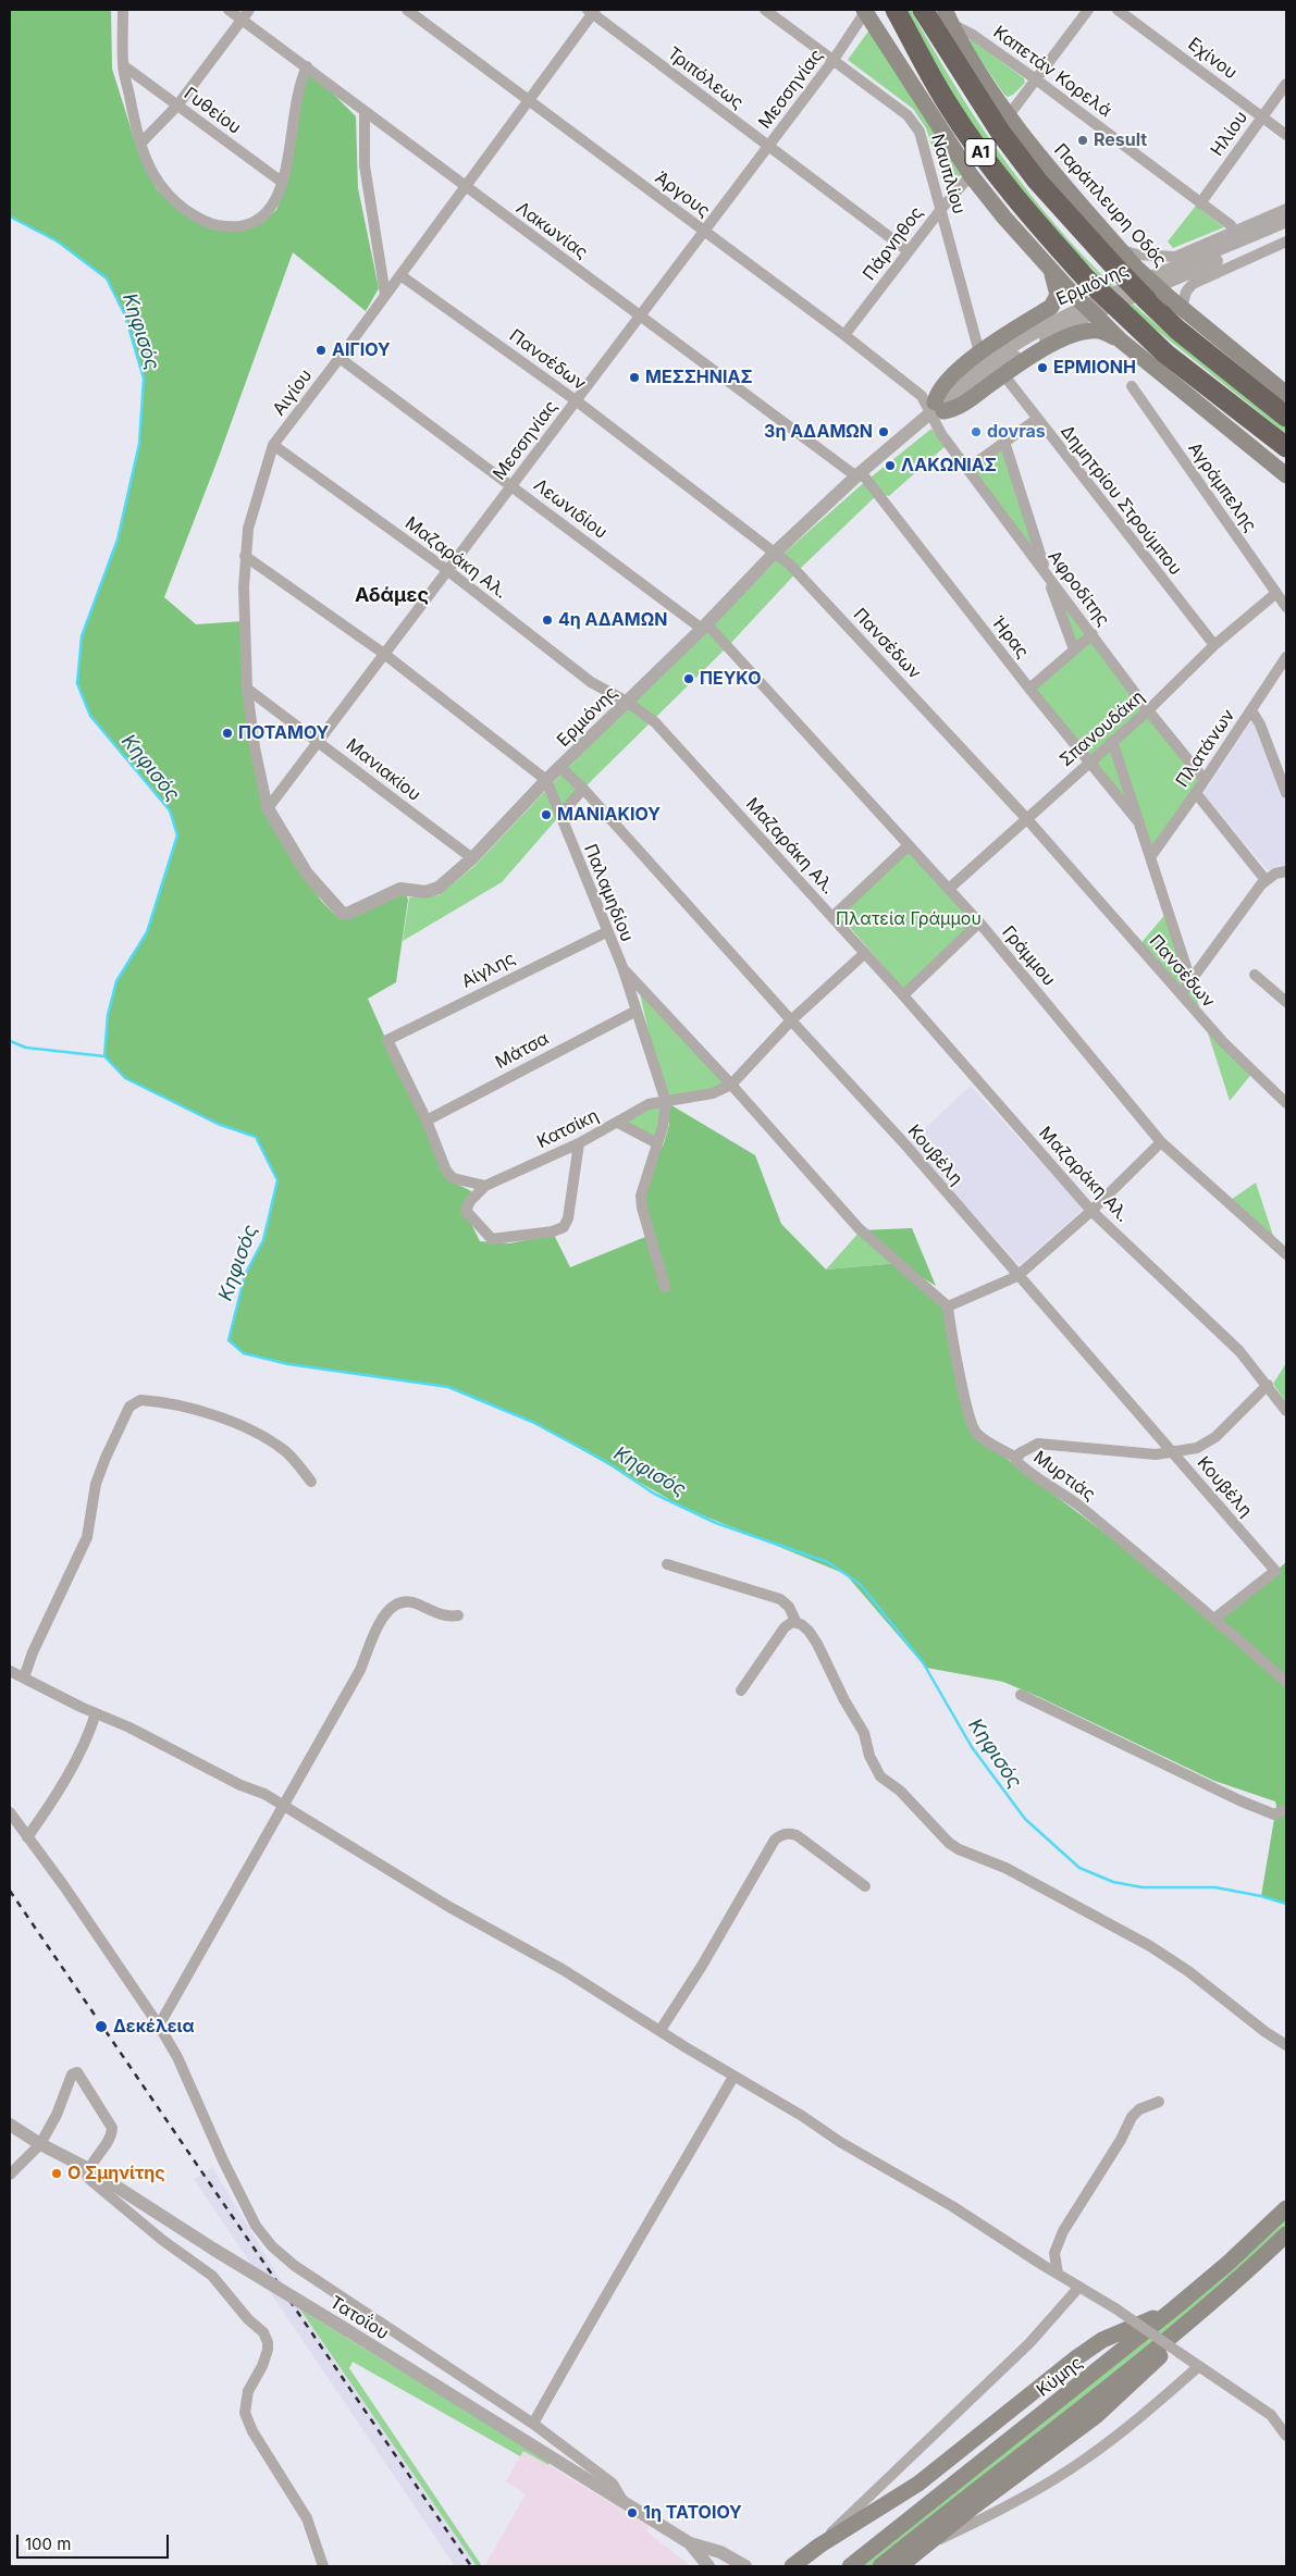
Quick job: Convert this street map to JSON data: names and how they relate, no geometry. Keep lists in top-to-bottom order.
{
  "streets": {
    "highway": ["Α1"],
    "main road": ["Παράπλευρη Οδός", "Κύμης"],
    "street": [
      "Εχίνου",
      "Καπετάν Κορελά",
      "Τριπόλεως",
      "Μεσσηνίας",
      "Γυθείου",
      "Ηλίου",
      "Ναυπλίου",
      "Άργους",
      "Λακωνίας",
      "Πάρνηθος",
      "Ερμιόνης",
      "Πανσέδων",
      "Αιγίου",
      "Αγράμπελης",
      "Δημητρίου Στρούμπου",
      "Λεωνιδίου",
      "Μαζαράκη Αλ.",
      "Αφροδίτης",
      "Ήρας",
      "Σπανουδάκη",
      "Πλατάνων",
      "Μανιακίου",
      "Παλαμηδίου",
      "Γράμμου",
      "Αίγλης",
      "Μάτσα",
      "Κατσίκη",
      "Κουβέλη",
      "Μυρτιάς",
      "Τατοΐου"
    ]
  },
  "crossings": [
    ["Εχίνου", "Ηλίου"],
    ["Καπετάν Κορελά", "Ηλίου"],
    ["Καπετάν Κορελά", "Παράπλευρη Οδός"],
    ["Καπετάν Κορελά", "Ερμιόνης"],
    ["Τριπόλεως", "Μεσσηνίας"],
    ["Τριπόλεως", "Πάρνηθος"],
    ["Τριπόλεως", "Αιγίου"],
    ["Μεσσηνίας", "Ναυπλίου"],
    ["Μεσσηνίας", "Άργους"],
    ["Μεσσηνίας", "Λακωνίας"],
    ["Μεσσηνίας", "Ερμιόνης"],
    ["Μεσσηνίας", "Πανσέδων"],
    ["Μεσσηνίας", "Αιγίου"],
    ["Μεσσηνίας", "Λεωνιδίου"],
    ["Μεσσηνίας", "Μαζαράκη Αλ."],
    ["Μεσσηνίας", "Μανιακίου"],
    ["Μεσσηνίας", "Παλαμηδίου"],
    ["Α1", "Παράπλευρη Οδός"],
    ["Α1", "Ερμιόνης"],
    ["Ναυπλίου", "Πάρνηθος"],
    ["Άργους", "Πάρνηθος"],
    ["Άργους", "Ερμιόνης"],
    ["Άργους", "Αιγίου"],
    ["Άργους", "Αφροδίτης"],
    ["Παράπλευρη Οδός", "Ερμιόνης"],
    ["Λακωνίας", "Ερμιόνης"],
    ["Λακωνίας", "Αιγίου"],
    ["Λακωνίας", "Ήρας"],
    ["Ερμιόνης", "Πανσέδων"],
    ["Ερμιόνης", "Αιγίου"],
    ["Ερμιόνης", "Λεωνιδίου"],
    ["Ερμιόνης", "Μαζαράκη Αλ."],
    ["Ερμιόνης", "Αφροδίτης"],
    ["Ερμιόνης", "Ήρας"],
    ["Ερμιόνης", "Μανιακίου"],
    ["Ερμιόνης", "Παλαμηδίου"],
    ["Ερμιόνης", "Γράμμου"],
    ["Ερμιόνης", "Κουβέλη"],
    ["Πανσέδων", "Αιγίου"],
    ["Πανσέδων", "Σπανουδάκη"],
    ["Αιγίου", "Λεωνιδίου"],
    ["Αιγίου", "Μαζαράκη Αλ."],
    ["Αιγίου", "Μανιακίου"],
    ["Αιγίου", "Παλαμηδίου"],
    ["Αγράμπελης", "Σπανουδάκη"],
    ["Δημητρίου Στρούμπου", "Σπανουδάκη"],
    ["Λεωνιδίου", "Γράμμου"],
    ["Μαζαράκη Αλ.", "Μυρτιάς"],
    ["Αφροδίτης", "Σπανουδάκη"],
    ["Αφροδίτης", "Πλατάνων"],
    ["Ήρας", "Σπανουδάκη"],
    ["Ήρας", "Πλατάνων"],
    ["Σπανουδάκη", "Γράμμου"],
    ["Παλαμηδίου", "Αίγλης"],
    ["Παλαμηδίου", "Μάτσα"],
    ["Παλαμηδίου", "Κατσίκη"],
    ["Αίγλης", "Μάτσα"],
    ["Κουβέλη", "Μυρτιάς"]
  ],
  "districts": ["Αδάμες"],
  "water": ["Κηφισός"],
  "parks": ["Πλατεία Γράμμου"],
  "places": [
    "Result",
    "ΑΙΓΙΟΥ",
    "ΕΡΜΙΟΝΗ",
    "ΜΕΣΣΗΝΙΑΣ",
    "3η ΑΔΑΜΩΝ",
    "dovras",
    "ΛΑΚΩΝΙΑΣ",
    "4η ΑΔΑΜΩΝ",
    "ΠΕΥΚΟ",
    "ΠΟΤΑΜΟΥ",
    "ΜΑΝΙΑΚΙΟΥ",
    "Δεκέλεια",
    "Ο Σμηνίτης",
    "1η ΤΑΤΟΙΟΥ"
  ],
  "scale_bar": "100 m"
}
